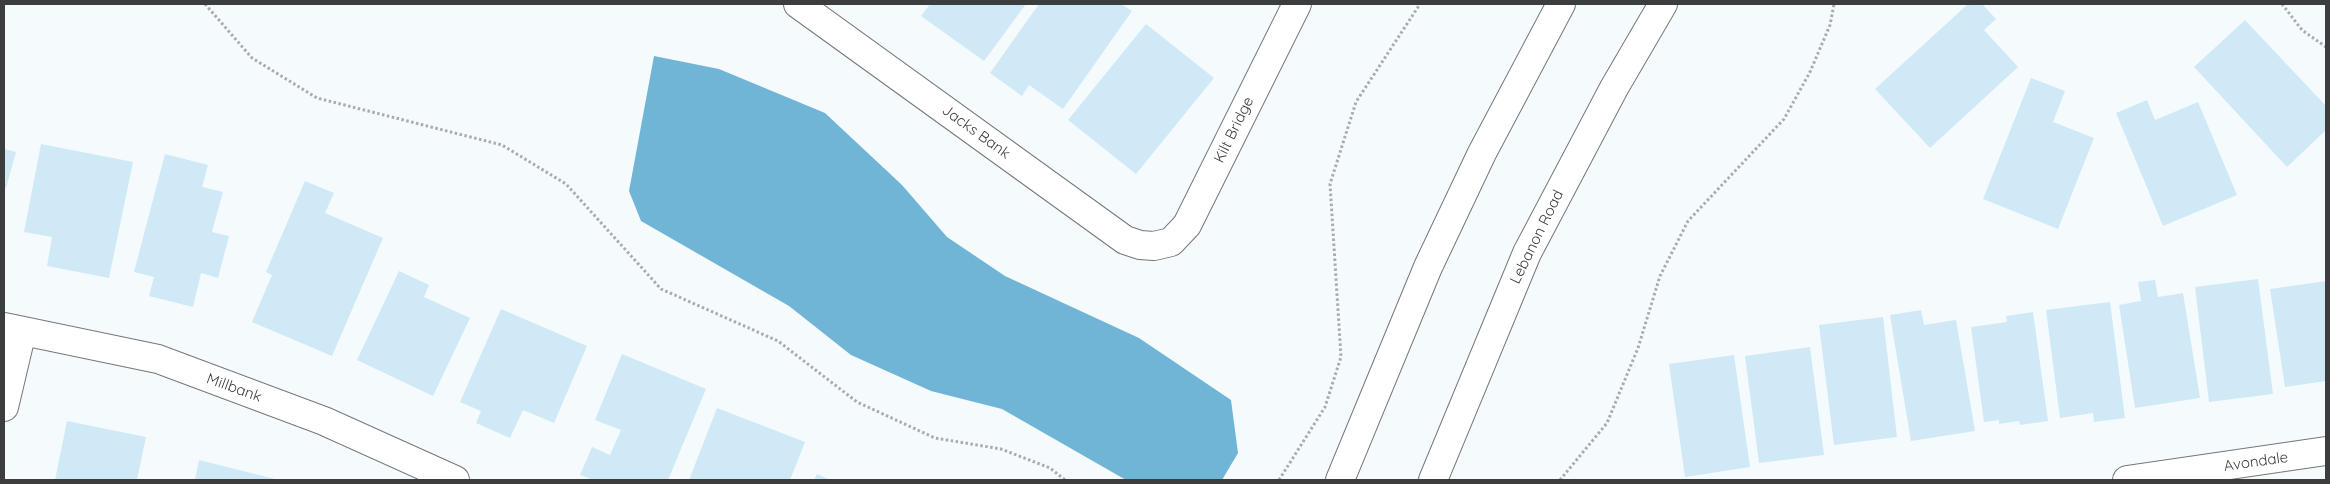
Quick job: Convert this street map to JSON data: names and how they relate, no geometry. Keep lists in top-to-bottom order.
{
  "streets": {
    "street": [
      "Kilt Bridge",
      "Jacks Bank",
      "Lebanon Road",
      "Millbank",
      "Avondale"
    ]
  },
  "crossings": [
    ["Kilt Bridge", "Jacks Bank"]
  ]
}
